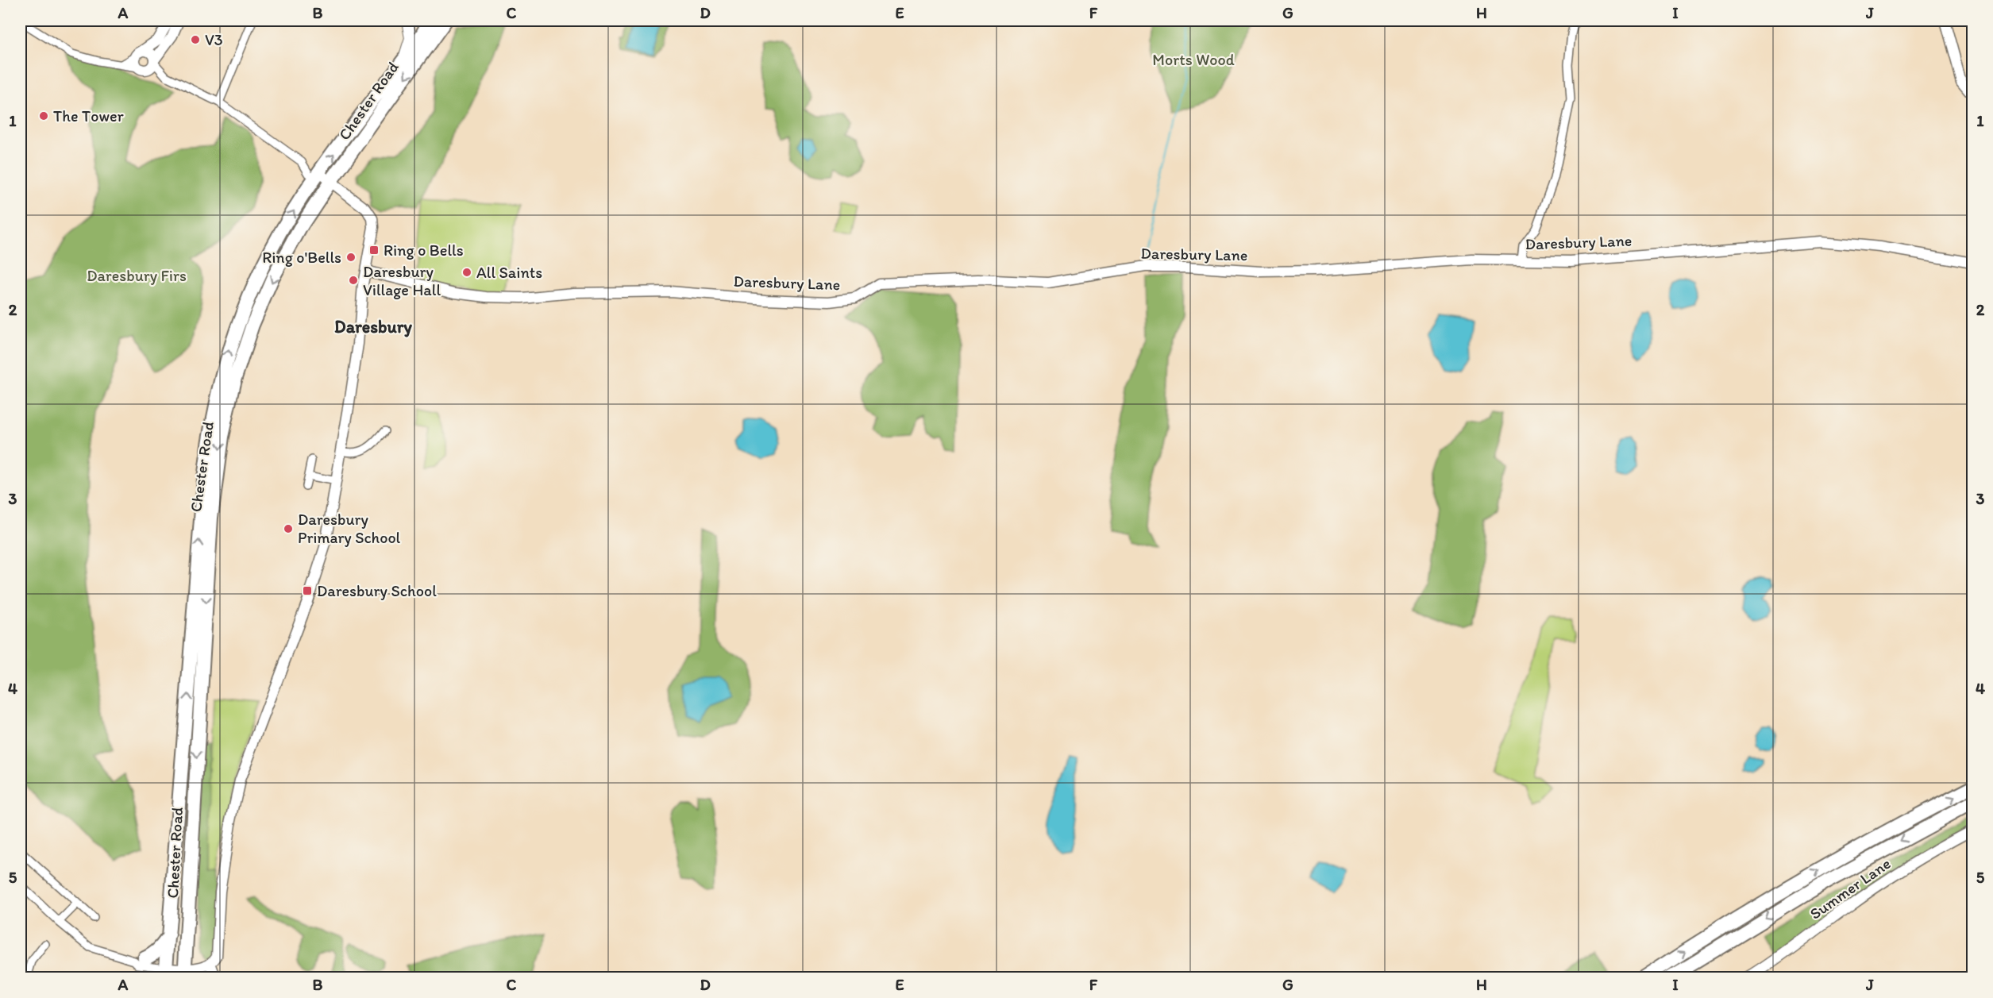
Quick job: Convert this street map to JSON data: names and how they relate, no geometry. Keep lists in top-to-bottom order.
{
  "streets": {
    "highway": ["Chester Road"],
    "main road": ["Daresbury Lane", "Summer Lane"]
  },
  "districts": ["Daresbury"],
  "parks": ["Morts Wood", "Daresbury Firs"],
  "places": {
    "other": [
      "V3",
      "The Tower",
      "Ring o'Bells",
      "All Saints",
      "Daresbury Village Hall",
      "Daresbury Primary School"
    ],
    "transit": ["Ring o Bells", "Daresbury School"]
  },
  "grid": {
    "columns": [
      "A",
      "B",
      "C",
      "D",
      "E",
      "F",
      "G",
      "H",
      "I",
      "J"
    ],
    "rows": [
      "1",
      "2",
      "3",
      "4",
      "5"
    ]
  }
}
